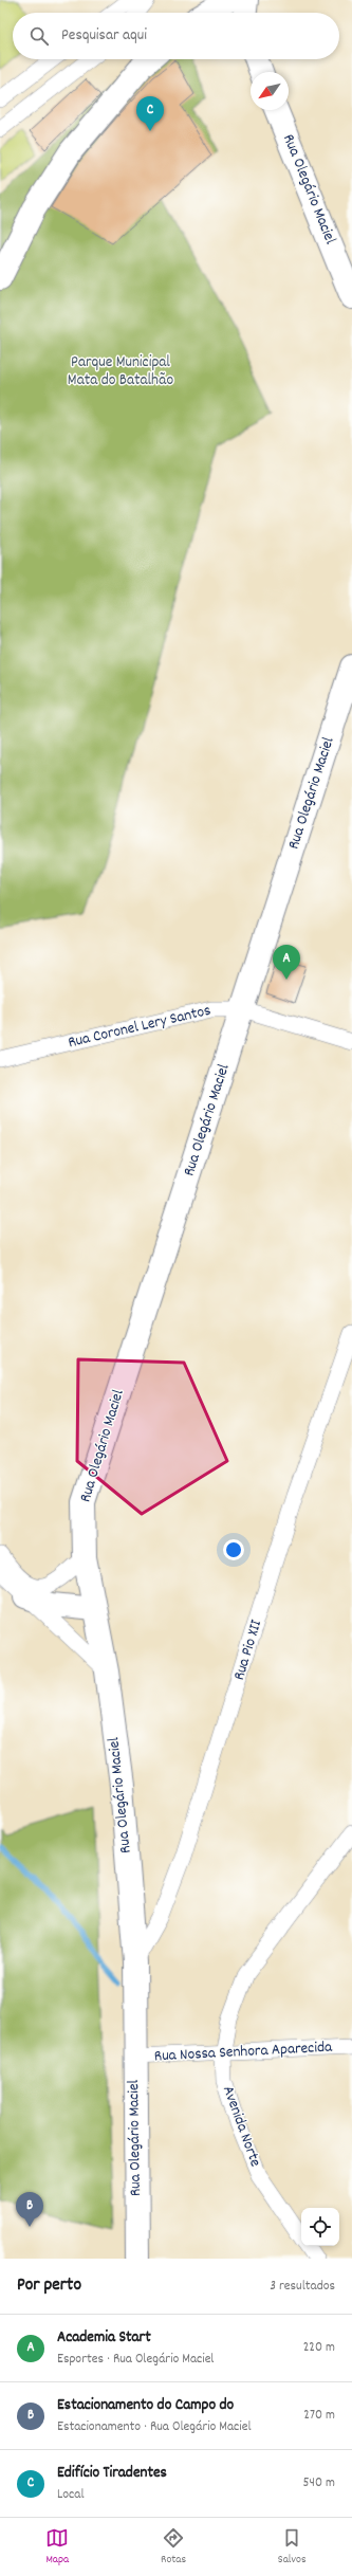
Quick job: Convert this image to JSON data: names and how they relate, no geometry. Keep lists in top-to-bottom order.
{
  "streets": {
    "street": [
      "Rua Olegário Maciel",
      "Rua Coronel Lery Santos",
      "Rua Pio XII",
      "Rua Nossa Senhora Aparecida",
      "Avenida Norte"
    ]
  },
  "crossings": [
    ["Rua Olegário Maciel", "Rua Coronel Lery Santos"],
    ["Rua Olegário Maciel", "Rua Pio XII"],
    ["Rua Olegário Maciel", "Rua Nossa Senhora Aparecida"],
    ["Rua Nossa Senhora Aparecida", "Avenida Norte"]
  ],
  "parks": ["Parque Municipal Mata do Batalhão"],
  "north": "bottom left",
  "page": {
    "search": "Pesquisar aqui",
    "pins": ["C", "A", "B"],
    "heading": ["Por perto", "3 resultados"],
    "list": [
      {
        "mark": "A",
        "name": "Academia Start",
        "note": "Esportes · Rua Olegário Maciel",
        "value": "220 m"
      },
      {
        "mark": "B",
        "name": "Estacionamento do Campo do",
        "note": "Estacionamento · Rua Olegário Maciel",
        "value": "270 m"
      },
      {
        "mark": "C",
        "name": "Edifício Tiradentes",
        "note": "Local",
        "value": "540 m"
      }
    ],
    "nav": ["Mapa", "Rotas", "Salvos"]
  }
}
